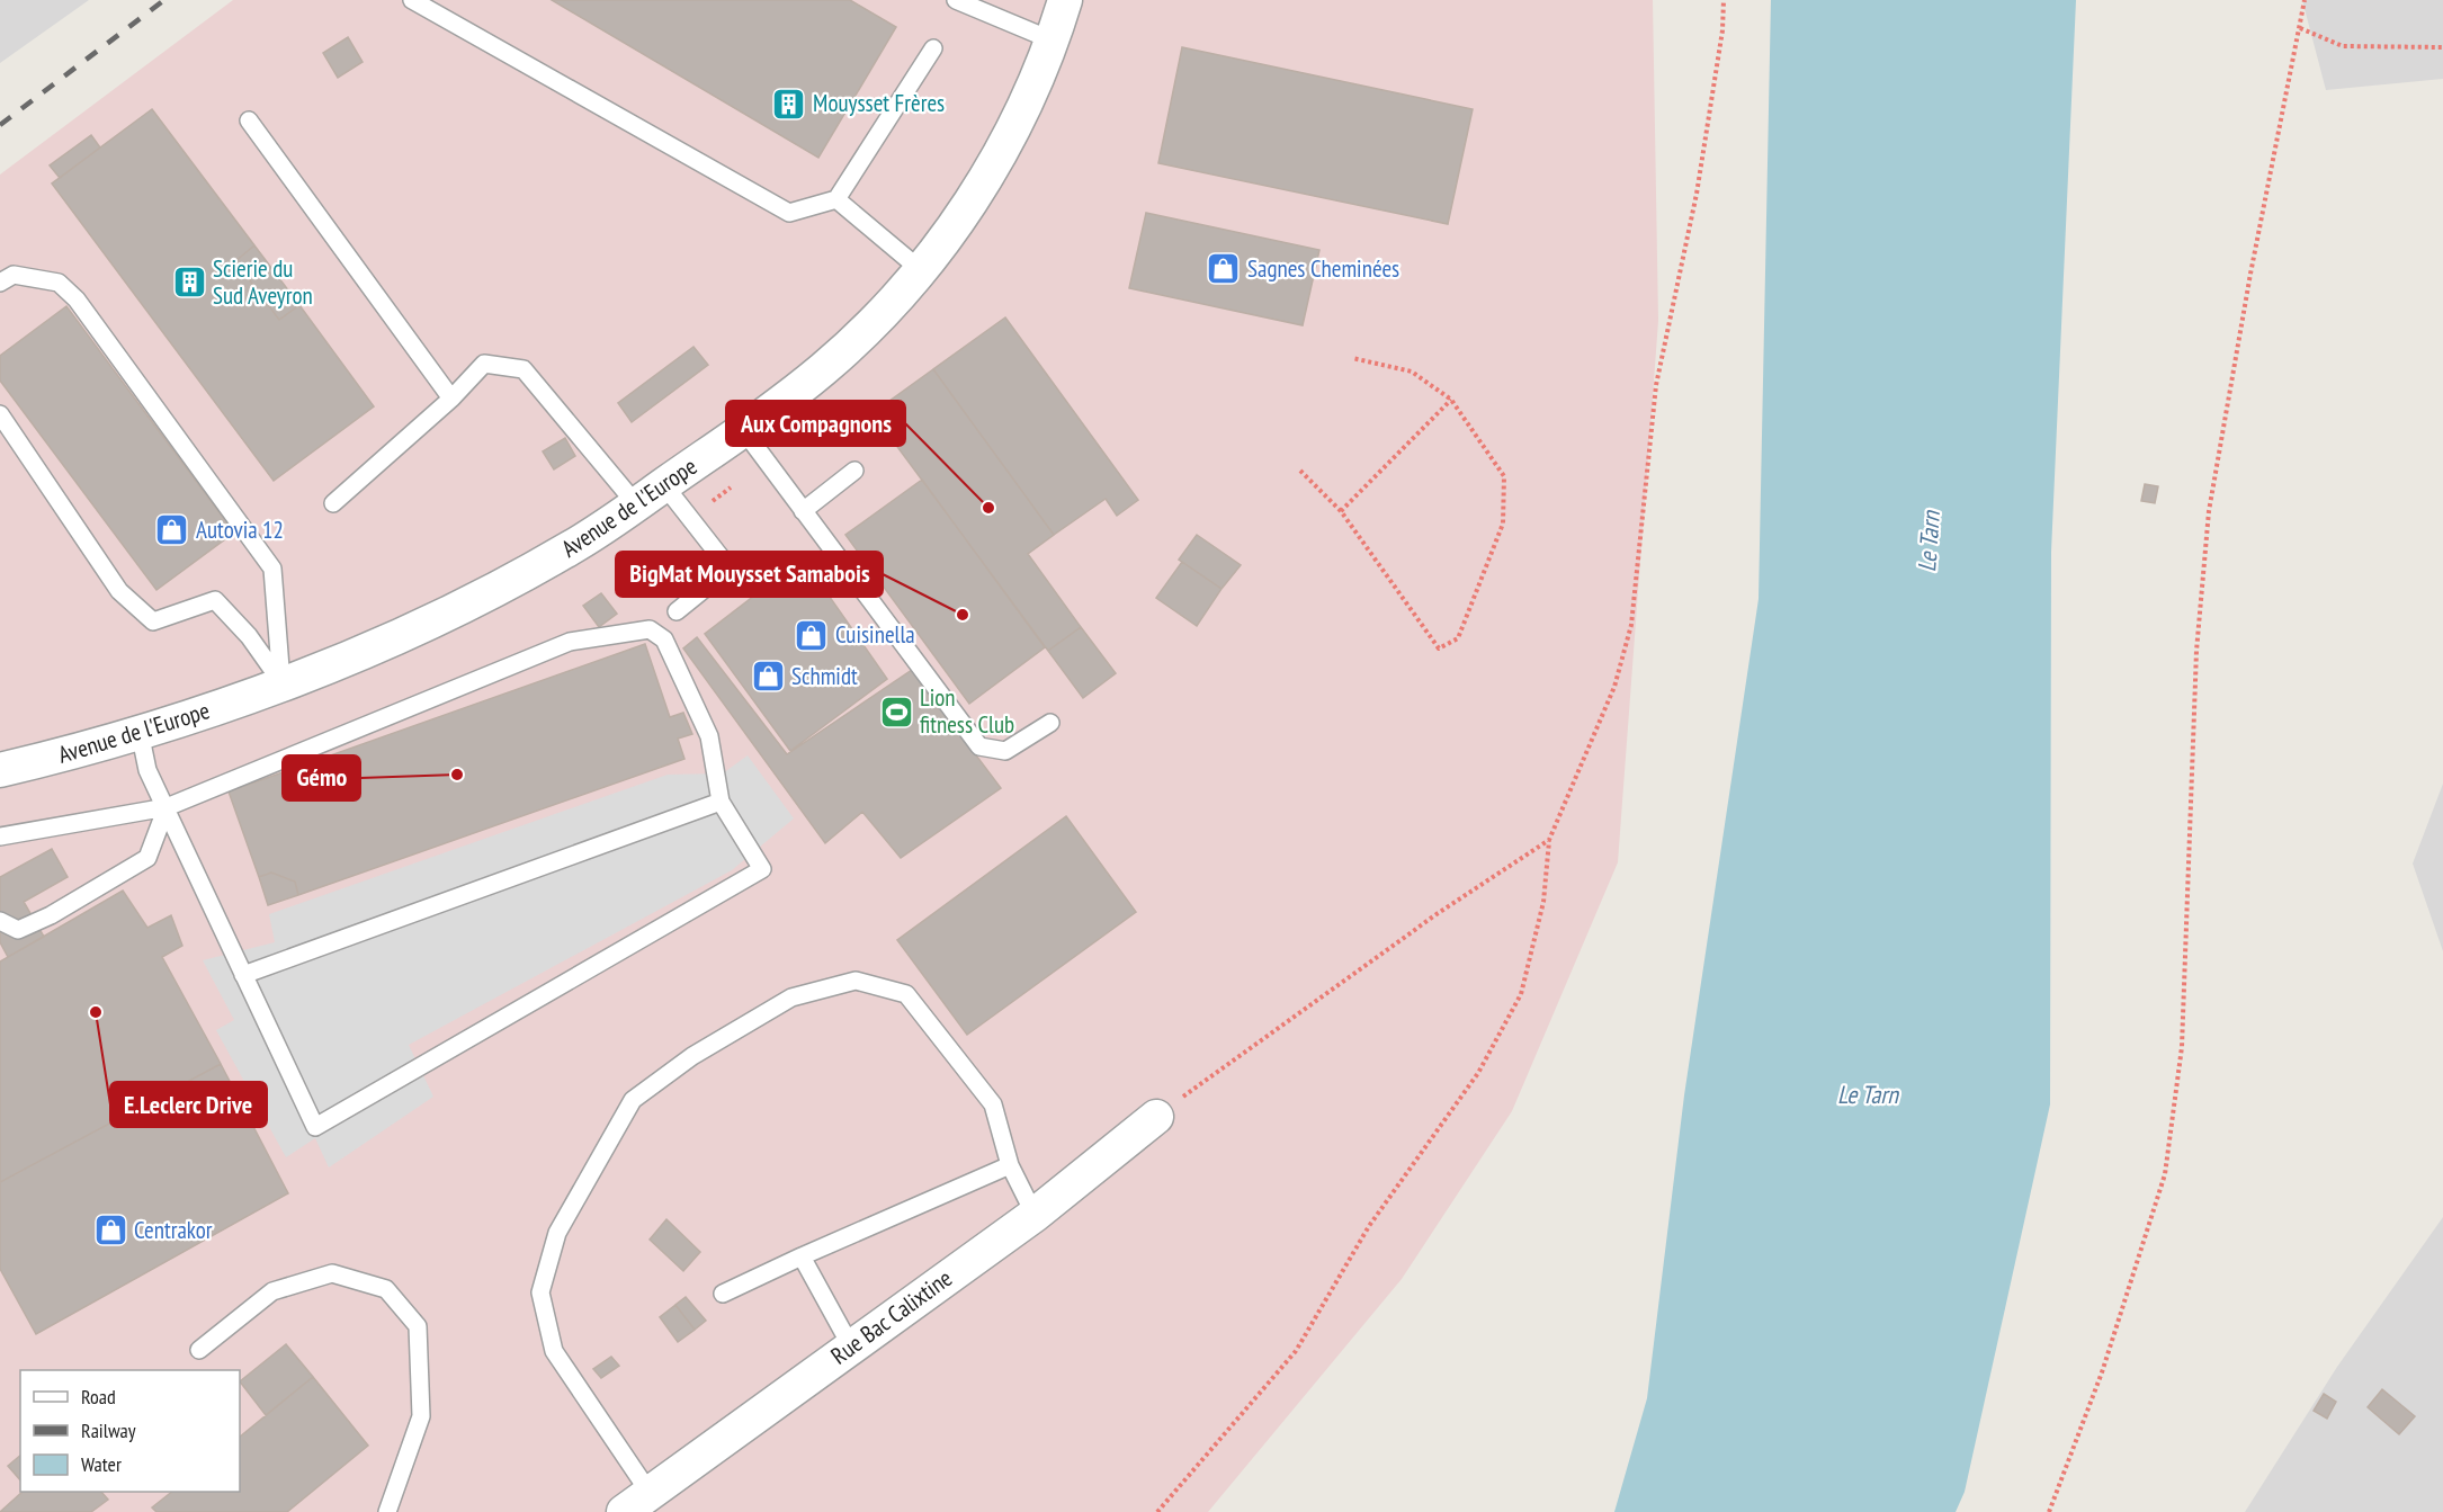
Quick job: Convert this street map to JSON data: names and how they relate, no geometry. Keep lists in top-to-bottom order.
{
  "streets": {
    "street": ["Avenue de l'Europe", "Rue Bac Calixtine"]
  },
  "water": ["Le Tarn"],
  "places": {
    "building": ["Mouysset Frères", "Scierie du Sud Aveyron"],
    "shop": [
      "Sagnes Cheminées",
      "Autovia 12",
      "Cuisinella",
      "Schmidt",
      "Centrakor"
    ],
    "other": [
      "Aux Compagnons",
      "BigMat Mouysset Samabois",
      "Gémo",
      "E.Leclerc Drive"
    ],
    "sports": ["Lion fitness Club"]
  },
  "legend": ["Road", "Railway", "Water"]
}
